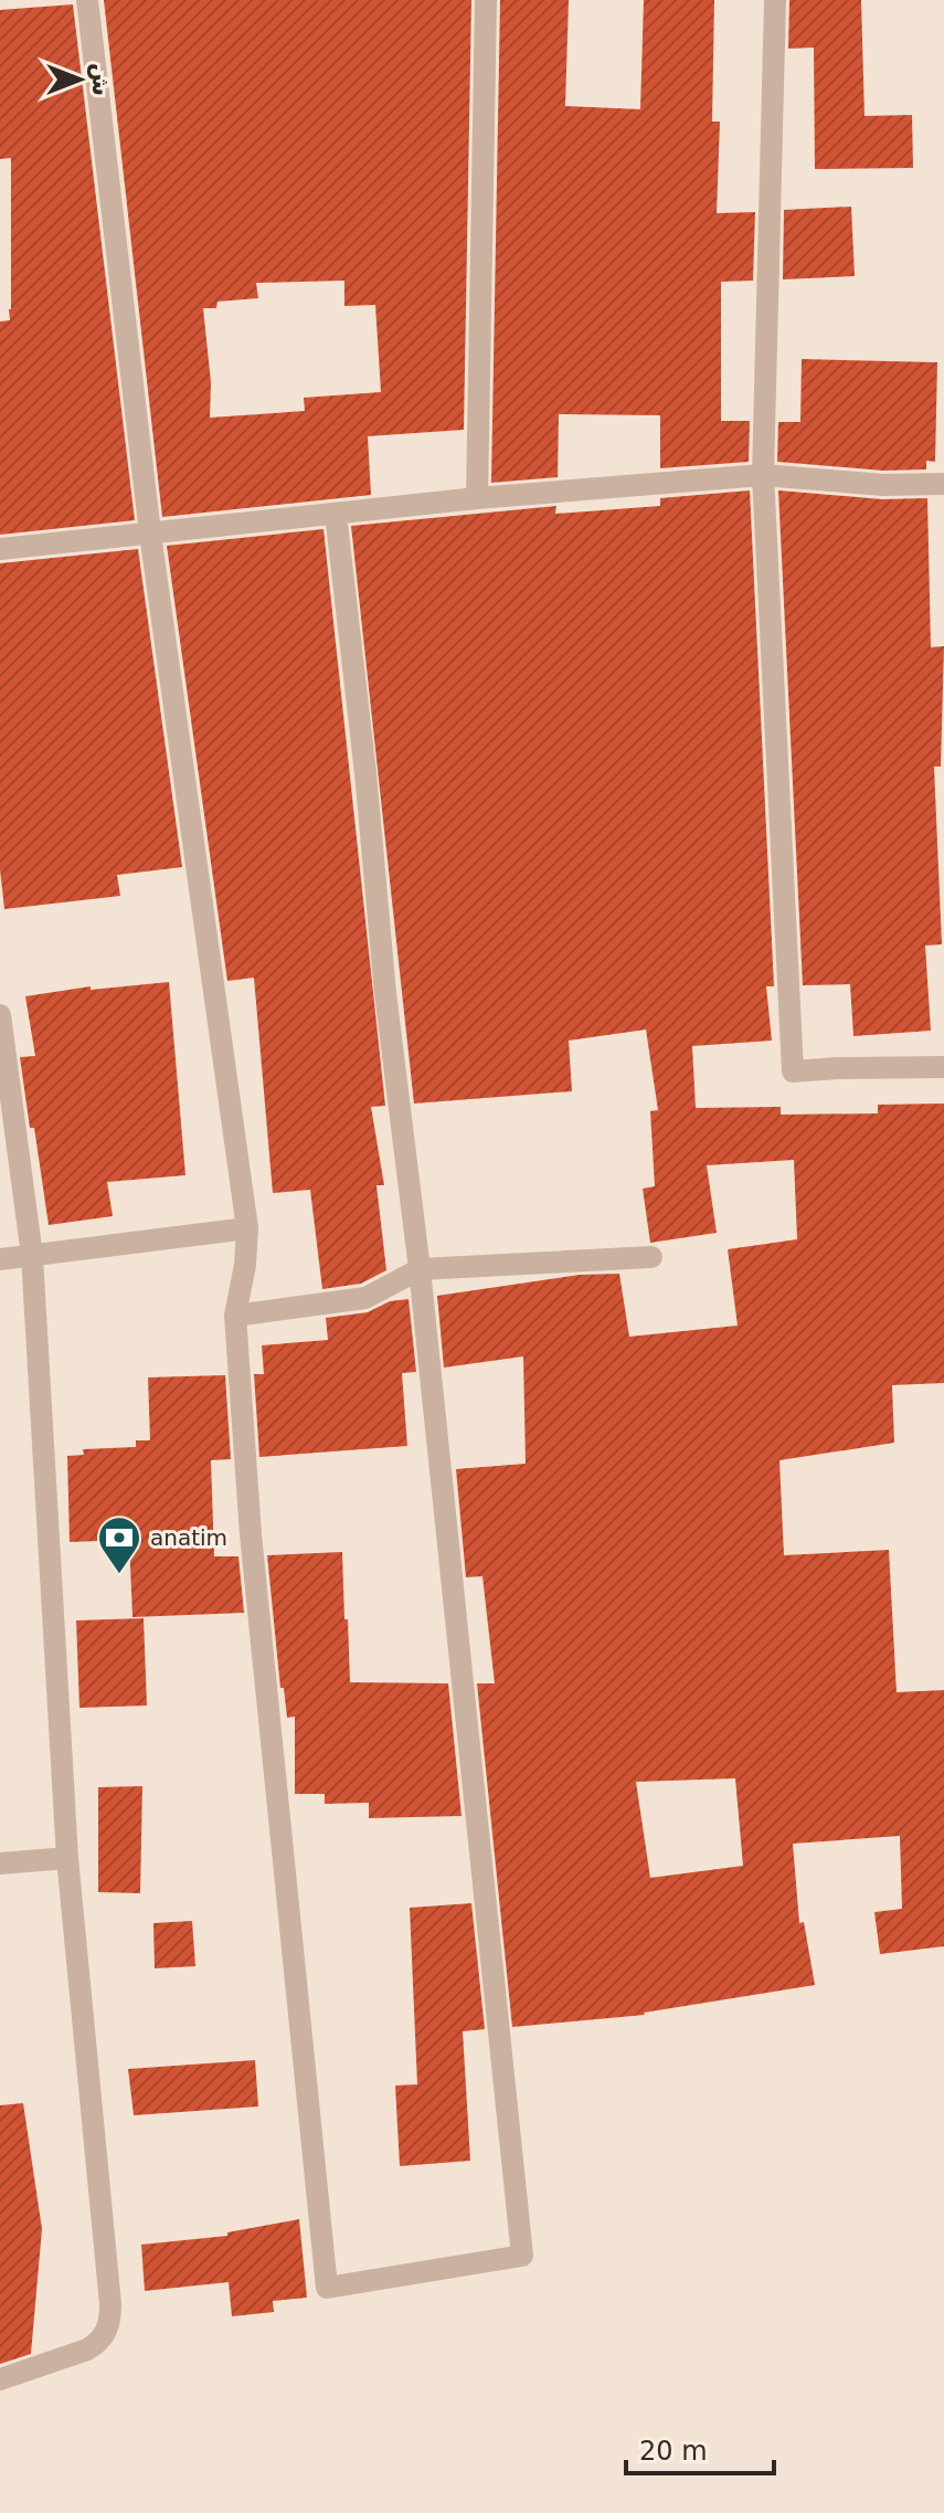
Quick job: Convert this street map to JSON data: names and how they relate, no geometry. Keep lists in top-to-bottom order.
{
  "places": {
    "bank": ["anatim"]
  },
  "scale_bar": "20 m",
  "north": "right"
}
